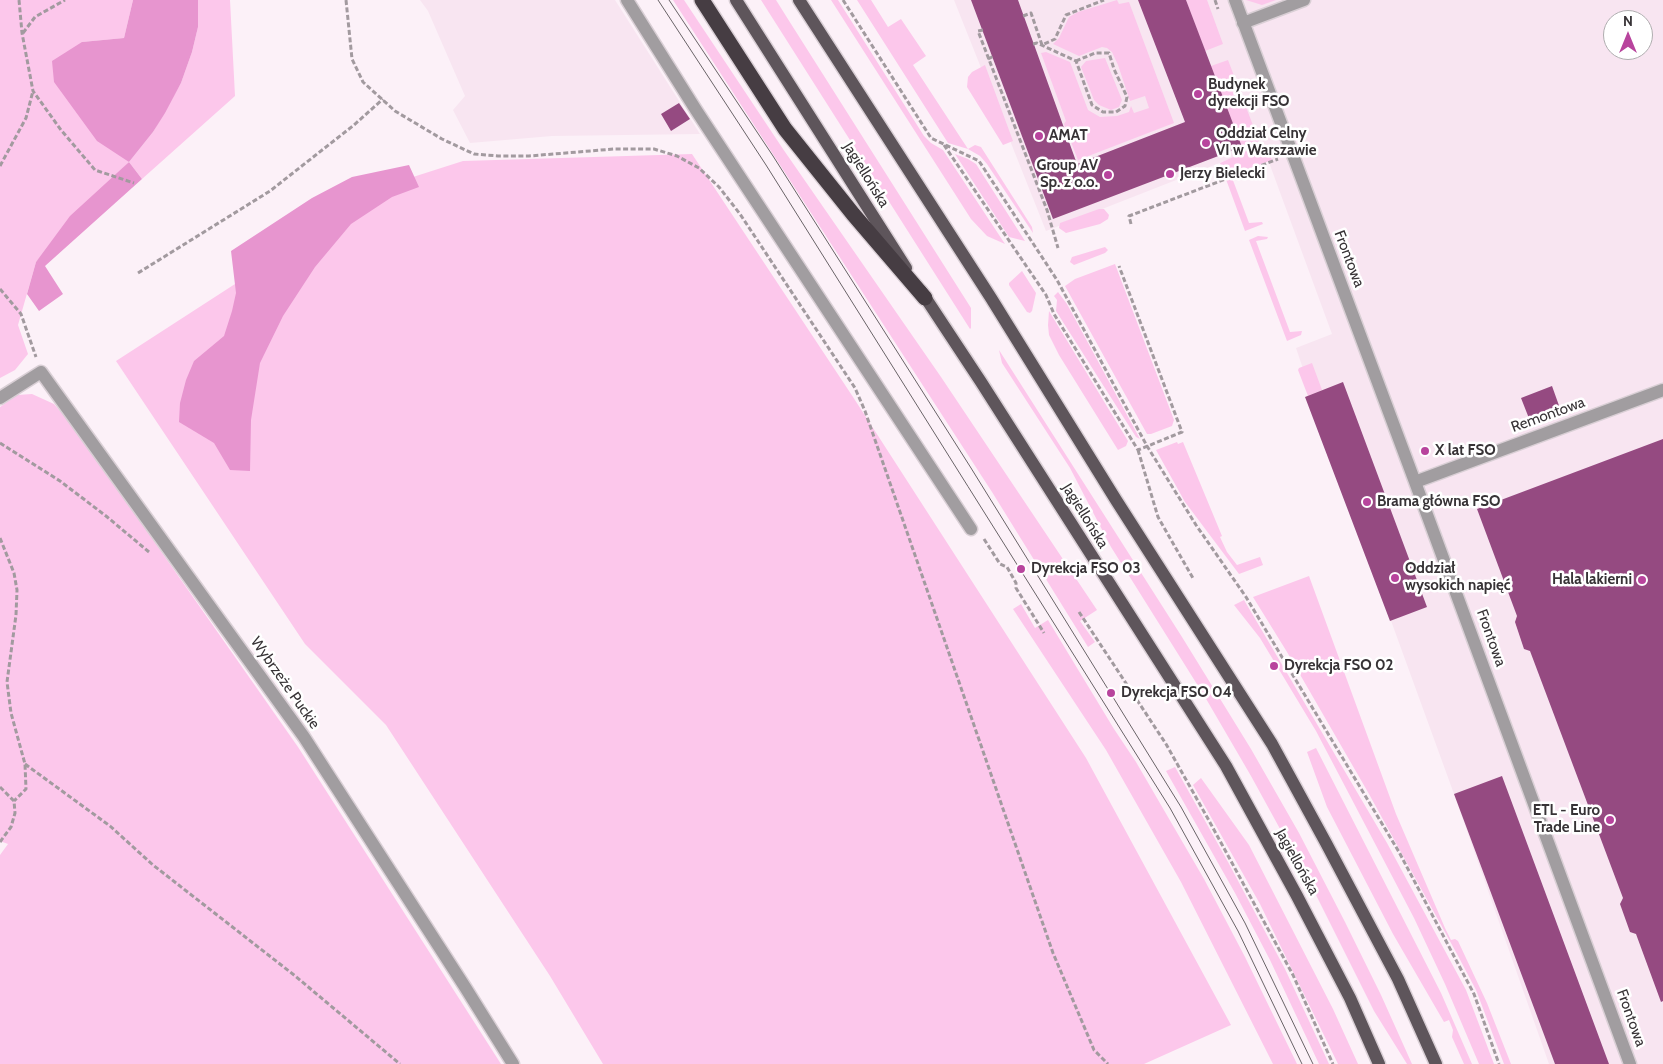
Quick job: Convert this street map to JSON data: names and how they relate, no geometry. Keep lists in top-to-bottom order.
{
  "streets": {
    "main road": ["Jagiellońska"],
    "lane": ["Frontowa", "Remontowa", "Wybrzeże Puckie"]
  },
  "crossings": [
    ["Frontowa", "Remontowa"]
  ],
  "places": [
    "Budynek dyrekcji FSO",
    "AMAT",
    "Oddział Celny VI w Warszawie",
    "Jerzy Bielecki",
    "Group AV Sp. z o.o.",
    "X lat FSO",
    "Brama główna FSO",
    "Dyrekcja FSO 03",
    "Oddział wysokich napięć",
    "Hala lakierni",
    "Dyrekcja FSO 02",
    "Dyrekcja FSO 04",
    "ETL - Euro Trade Line"
  ],
  "north": "top"
}
